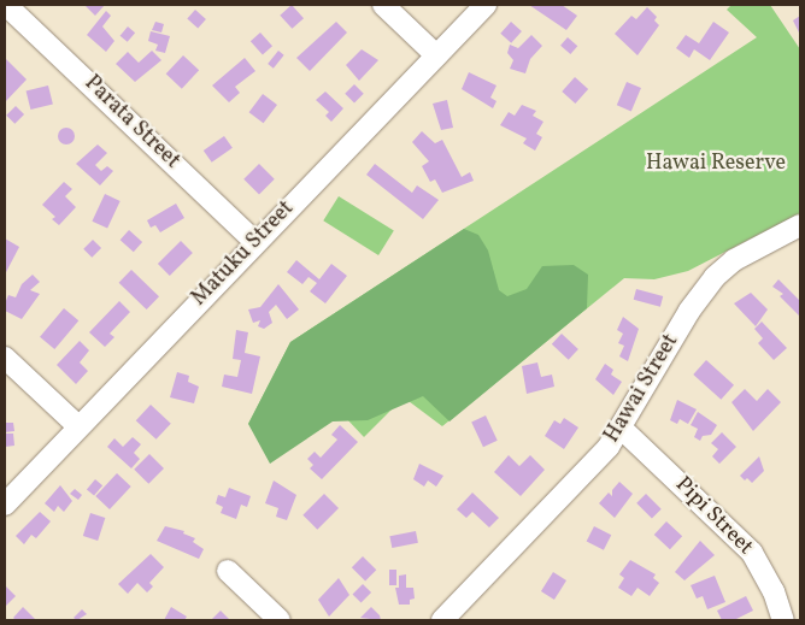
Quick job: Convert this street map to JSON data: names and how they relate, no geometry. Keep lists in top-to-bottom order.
{
  "streets": {
    "street": [
      "Parata Street",
      "Matuku Street",
      "Hawai Street",
      "Pipi Street"
    ]
  },
  "crossings": [
    ["Parata Street", "Matuku Street"],
    ["Hawai Street", "Pipi Street"]
  ],
  "parks": ["Hawai Reserve"]
}
